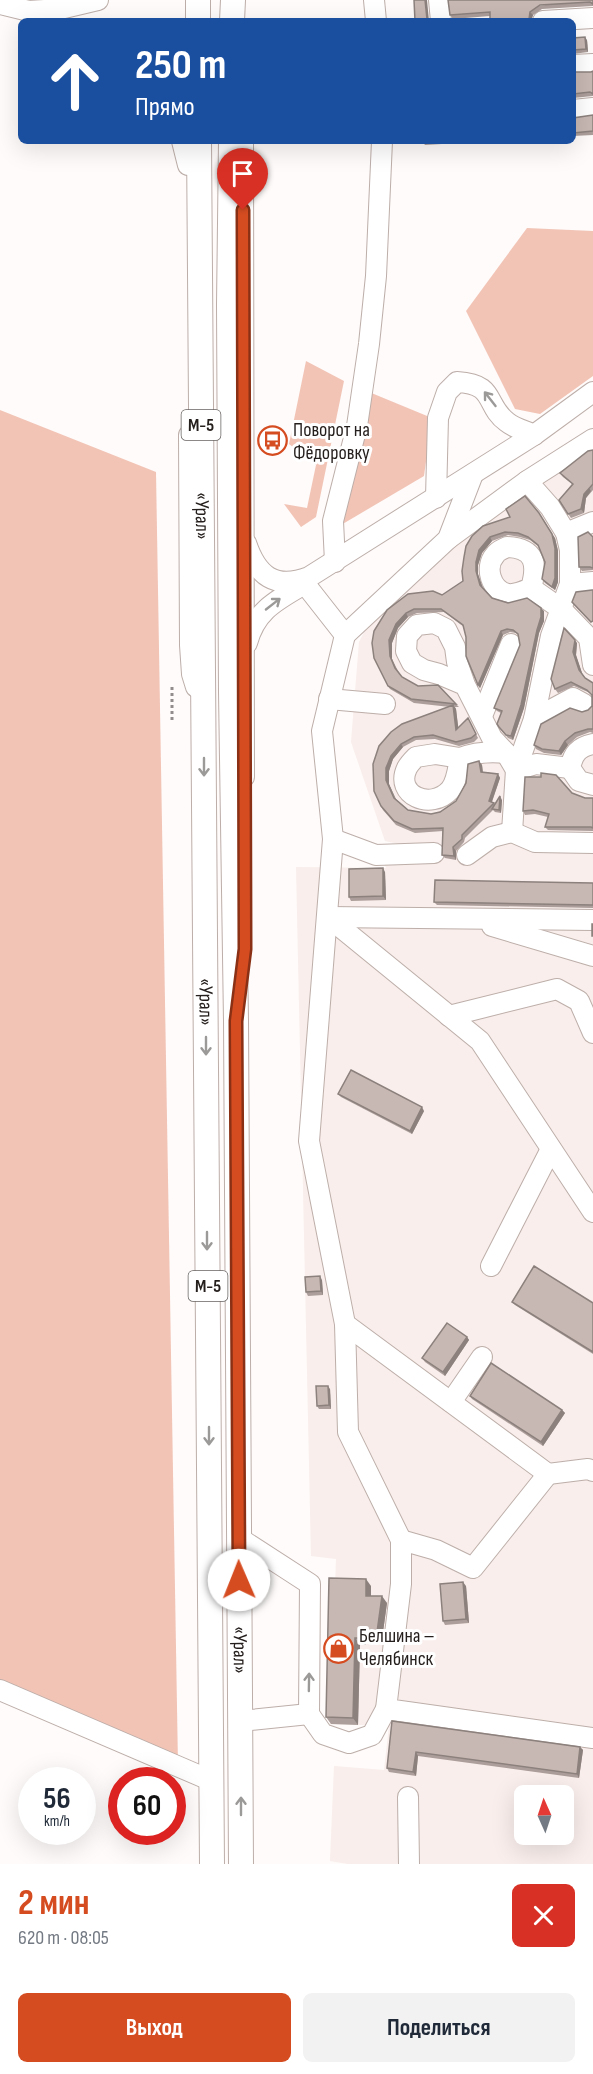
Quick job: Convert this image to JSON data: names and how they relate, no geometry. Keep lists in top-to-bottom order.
{
  "streets": {
    "main road": ["М-5", "«Урал»"]
  },
  "places": {
    "bus stop": ["Поворот на Фёдоровку"],
    "shop": ["Белшина – Челябинск"]
  },
  "north": "top",
  "page": {
    "turn": ["250 m", "Прямо"],
    "speed": "56 km/h",
    "limit": "60",
    "heading": ["2 мин", "620 m · 08:05"],
    "buttons": ["Выход", "Поделиться"]
  }
}
